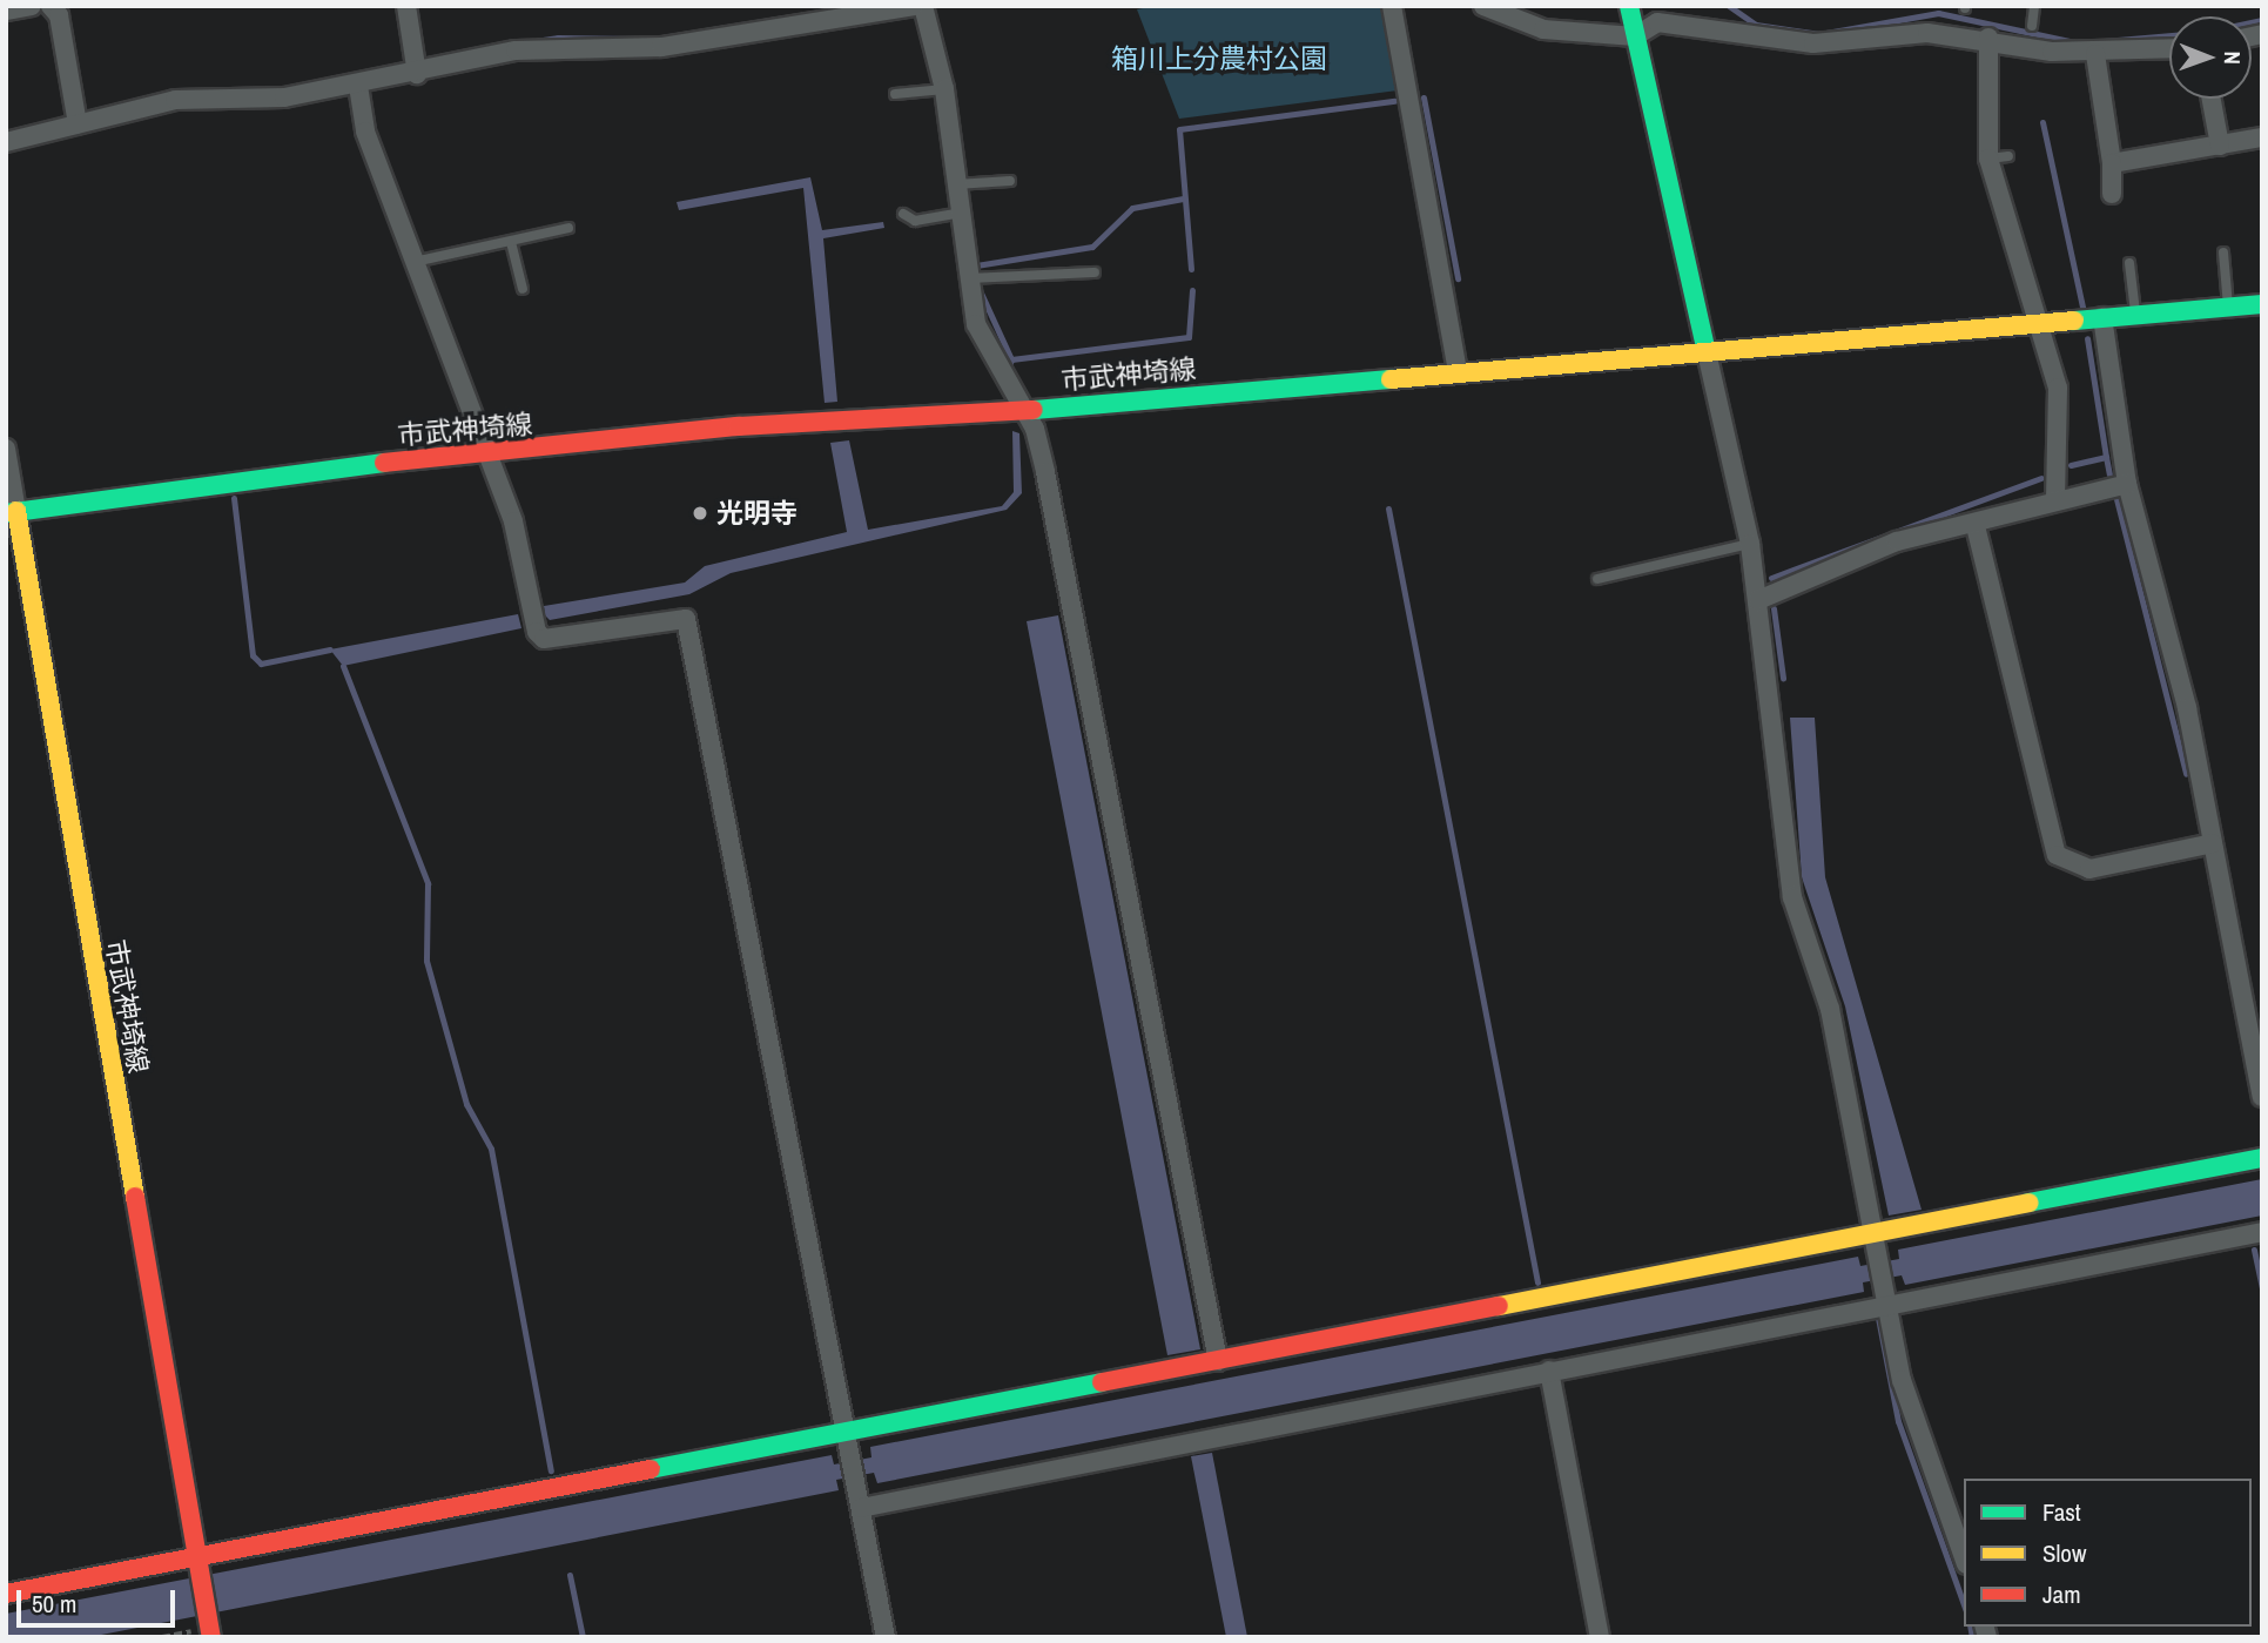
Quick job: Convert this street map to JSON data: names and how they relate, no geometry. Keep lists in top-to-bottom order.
{
  "streets": {
    "main road": ["市武神埼線"]
  },
  "parks": ["箱川上分農村公園"],
  "places": ["光明寺"],
  "legend": ["Fast", "Slow", "Jam"],
  "scale_bar": "50 m",
  "north": "right"
}
